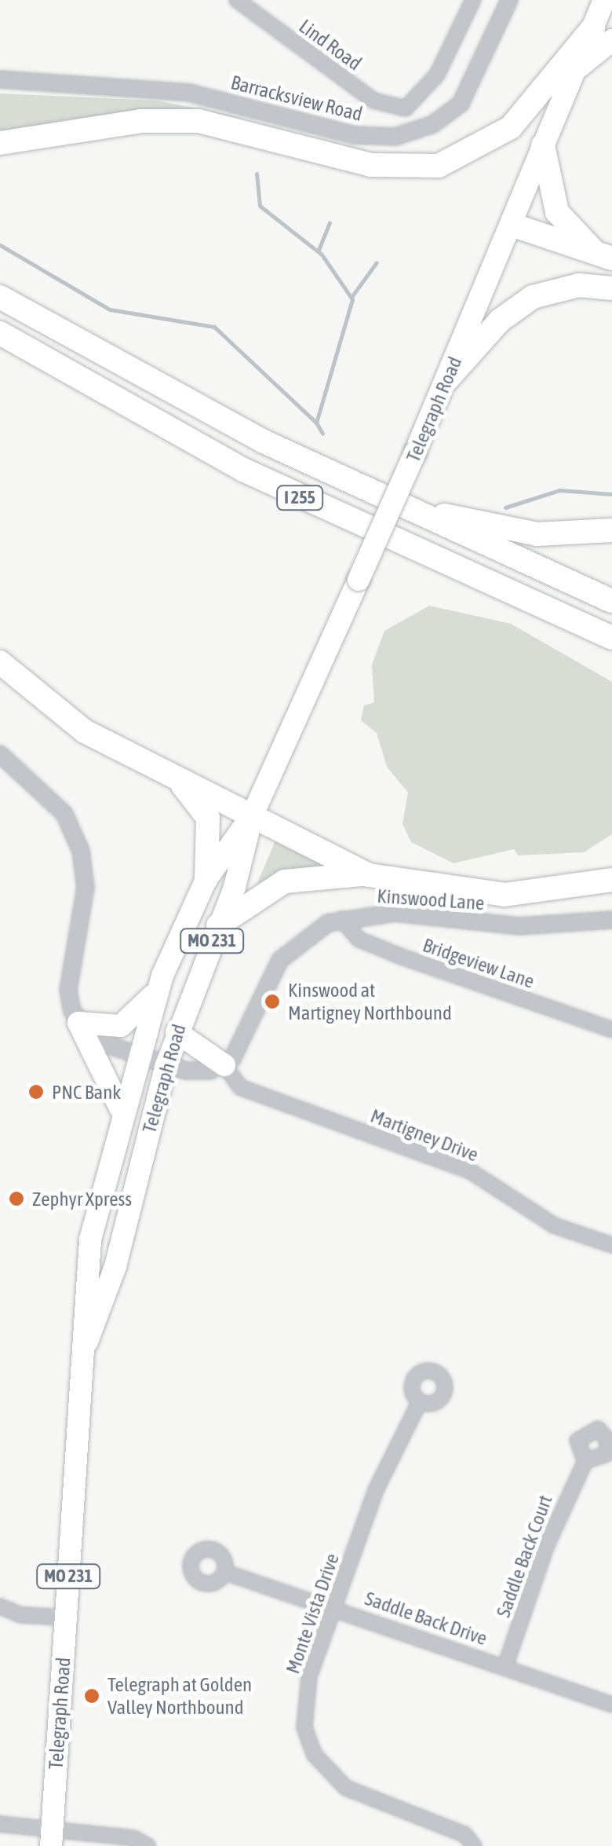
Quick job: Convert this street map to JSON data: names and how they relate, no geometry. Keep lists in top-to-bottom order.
{
  "streets": {
    "highway": ["I 255"],
    "main road": ["Telegraph Road", "MO 231"],
    "street": [
      "Lind Road",
      "Barracksview Road",
      "Kinswood Lane",
      "Bridgeview Lane",
      "Martigney Drive",
      "Saddle Back Court",
      "Monte Vista Drive",
      "Saddle Back Drive"
    ]
  },
  "crossings": [
    ["Kinswood Lane", "Bridgeview Lane"],
    ["Kinswood Lane", "Martigney Drive"],
    ["Saddle Back Court", "Saddle Back Drive"],
    ["Monte Vista Drive", "Saddle Back Drive"]
  ],
  "places": [
    "Kinswood at Martigney Northbound",
    "PNC Bank",
    "Zephyr Xpress",
    "Telegraph at Golden Valley Northbound"
  ]
}
